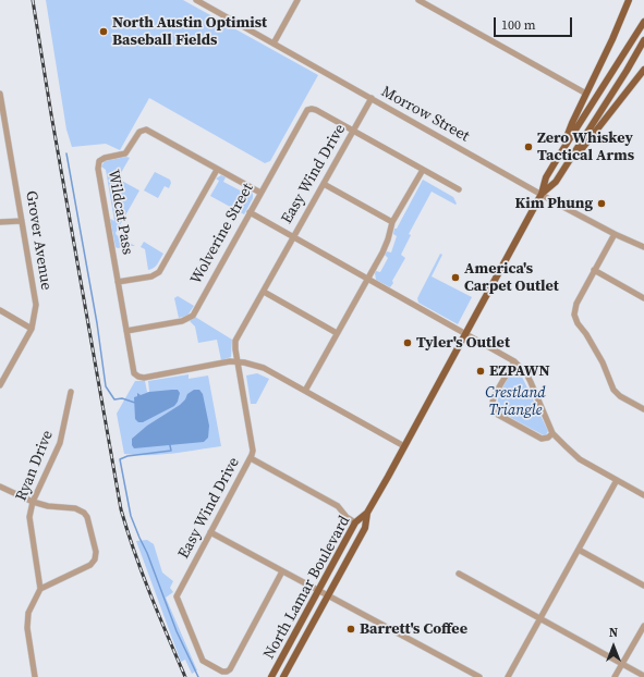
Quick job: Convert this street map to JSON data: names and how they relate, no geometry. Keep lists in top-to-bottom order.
{
  "streets": {
    "main road": ["North Lamar Boulevard"],
    "street": [
      "Morrow Street",
      "Easy Wind Drive",
      "Wildcat Pass",
      "Wolverine Street",
      "Grover Avenue",
      "Ryan Drive"
    ]
  },
  "crossings": [
    ["Morrow Street", "Easy Wind Drive"],
    ["Morrow Street", "North Lamar Boulevard"],
    ["Easy Wind Drive", "Wildcat Pass"],
    ["Easy Wind Drive", "Wolverine Street"],
    ["Wildcat Pass", "Wolverine Street"]
  ],
  "parks": ["Crestland Triangle"],
  "places": [
    "North Austin Optimist Baseball Fields",
    "Zero Whiskey Tactical Arms",
    "Kim Phung",
    "America's Carpet Outlet",
    "Tyler's Outlet",
    "EZPAWN",
    "Barrett's Coffee"
  ],
  "scale_bar": "100 m",
  "north": "top"
}
